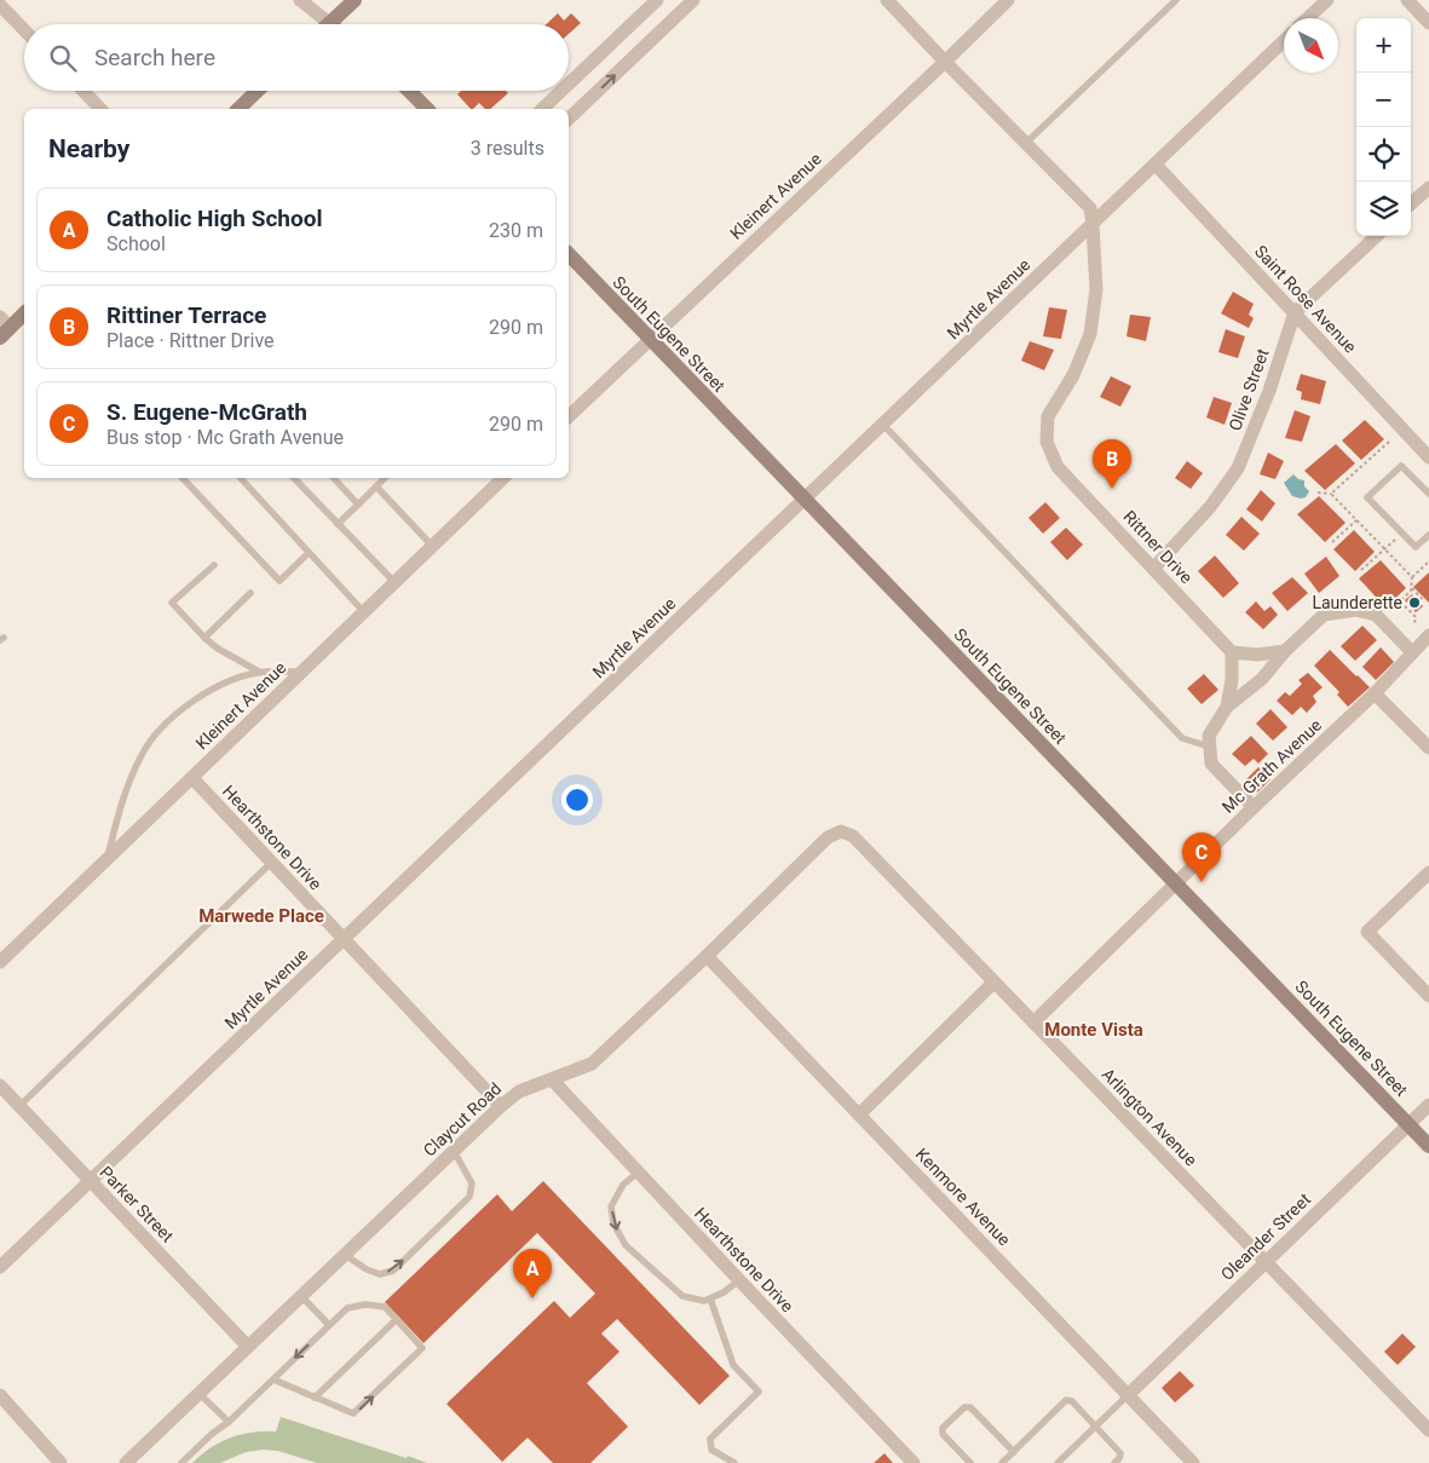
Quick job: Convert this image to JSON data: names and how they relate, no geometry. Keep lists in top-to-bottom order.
{
  "streets": {
    "street": [
      "Kleinert Avenue",
      "Myrtle Avenue",
      "Saint Rose Avenue",
      "South Eugene Street",
      "Olive Street",
      "Rittner Drive",
      "Mc Grath Avenue",
      "Hearthstone Drive",
      "Arlington Avenue",
      "Claycut Road",
      "Kenmore Avenue",
      "Parker Street",
      "Oleander Street"
    ]
  },
  "crossings": [
    ["Kleinert Avenue", "South Eugene Street"],
    ["Kleinert Avenue", "Hearthstone Drive"],
    ["Myrtle Avenue", "Saint Rose Avenue"],
    ["Myrtle Avenue", "South Eugene Street"],
    ["Myrtle Avenue", "Rittner Drive"],
    ["Myrtle Avenue", "Hearthstone Drive"],
    ["Myrtle Avenue", "Parker Street"],
    ["Saint Rose Avenue", "Olive Street"],
    ["South Eugene Street", "Mc Grath Avenue"],
    ["South Eugene Street", "Oleander Street"],
    ["Olive Street", "Rittner Drive"],
    ["Mc Grath Avenue", "Arlington Avenue"],
    ["Hearthstone Drive", "Claycut Road"],
    ["Arlington Avenue", "Claycut Road"],
    ["Arlington Avenue", "Oleander Street"],
    ["Claycut Road", "Kenmore Avenue"],
    ["Claycut Road", "Parker Street"],
    ["Kenmore Avenue", "Oleander Street"]
  ],
  "districts": ["Marwede Place", "Monte Vista"],
  "places": ["Launderette"],
  "north": "bottom right",
  "page": {
    "map_buttons": ["+", "−"],
    "search": "Search here",
    "heading": ["Nearby", "3 results"],
    "list": [
      {
        "mark": "A",
        "name": "Catholic High School",
        "note": "School",
        "value": "230 m"
      },
      {
        "mark": "B",
        "name": "Rittiner Terrace",
        "note": "Place · Rittner Drive",
        "value": "290 m"
      },
      {
        "mark": "C",
        "name": "S. Eugene-McGrath",
        "note": "Bus stop · Mc Grath Avenue",
        "value": "290 m"
      }
    ],
    "pins": ["B", "C", "A"]
  }
}
